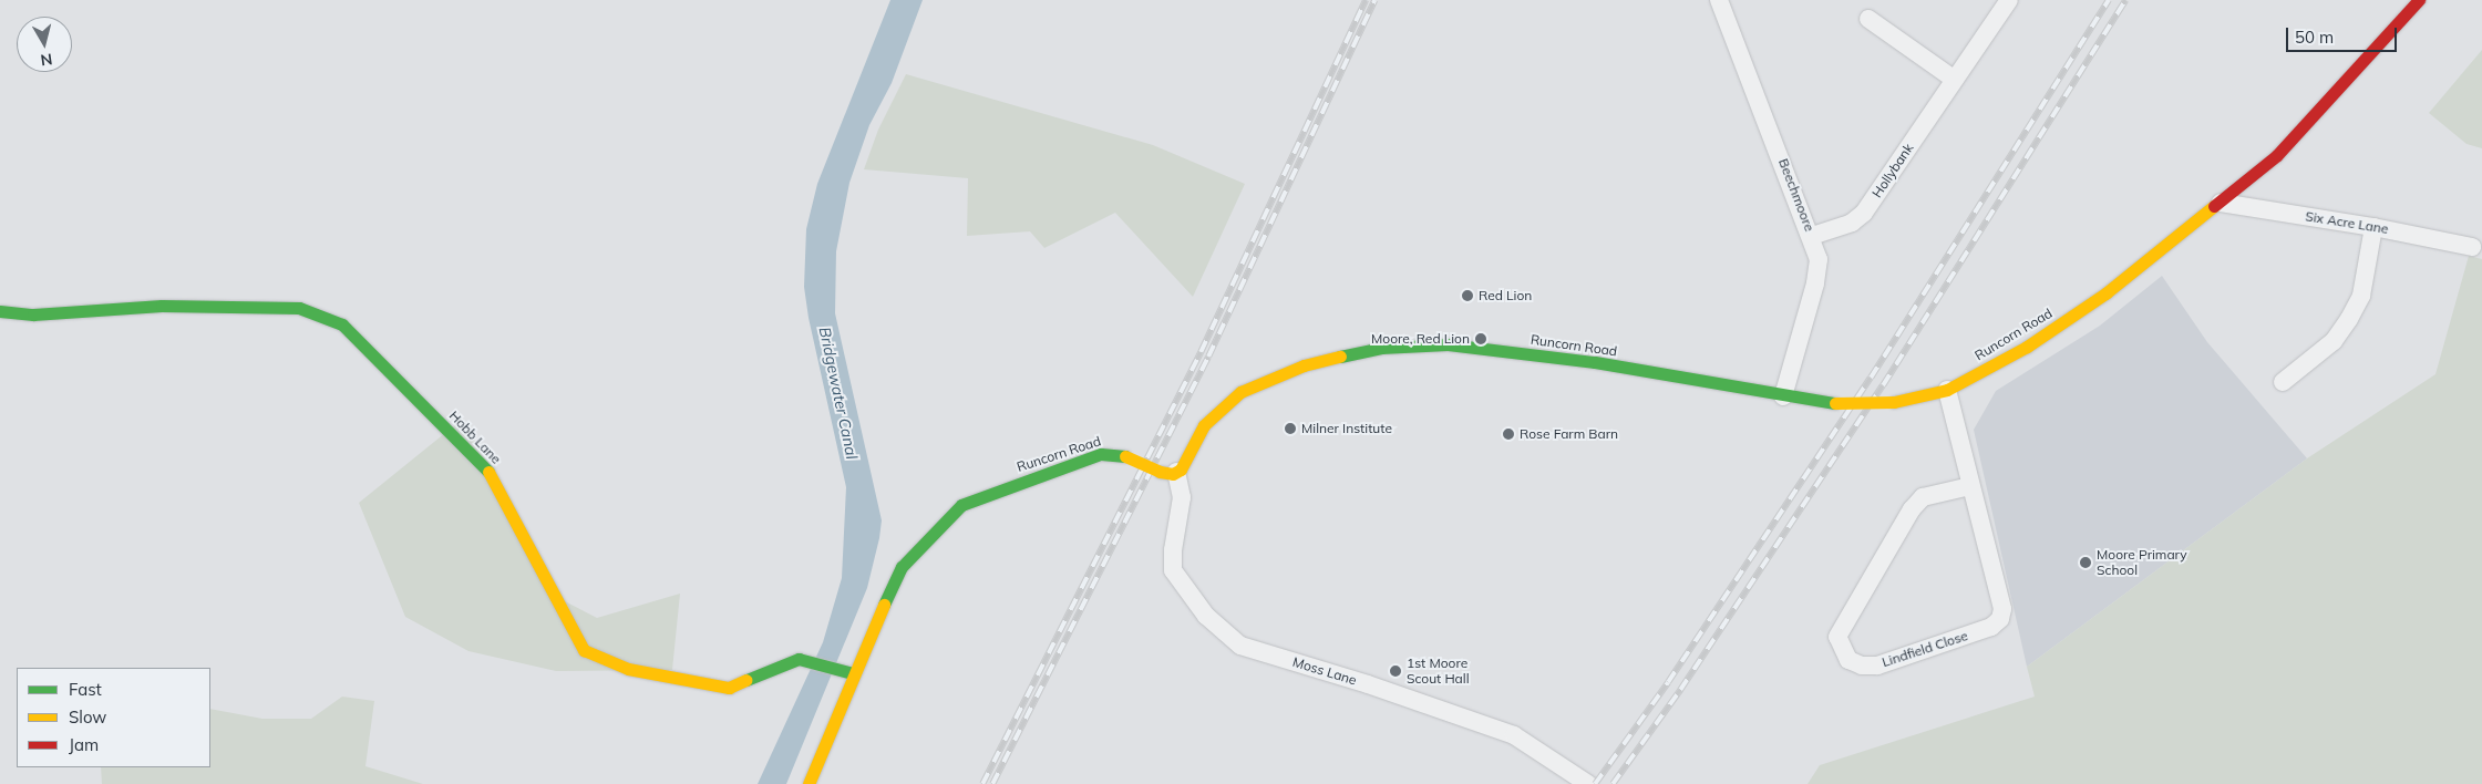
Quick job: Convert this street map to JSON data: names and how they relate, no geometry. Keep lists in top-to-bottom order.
{
  "streets": {
    "street": [
      "Hollybank",
      "Beechmoore",
      "Six Acre Lane",
      "Runcorn Road",
      "Hobb Lane",
      "Lindfield Close",
      "Moss Lane"
    ]
  },
  "crossings": [
    ["Hollybank", "Beechmoore"],
    ["Beechmoore", "Runcorn Road"],
    ["Six Acre Lane", "Runcorn Road"],
    ["Runcorn Road", "Hobb Lane"],
    ["Runcorn Road", "Lindfield Close"],
    ["Runcorn Road", "Moss Lane"]
  ],
  "water": ["Bridgewater Canal"],
  "places": [
    "Red Lion",
    "Moore, Red Lion",
    "Milner Institute",
    "Rose Farm Barn",
    "Moore Primary School",
    "1st Moore Scout Hall"
  ],
  "legend": ["Fast", "Slow", "Jam"],
  "scale_bar": "50 m",
  "north": "bottom"
}
